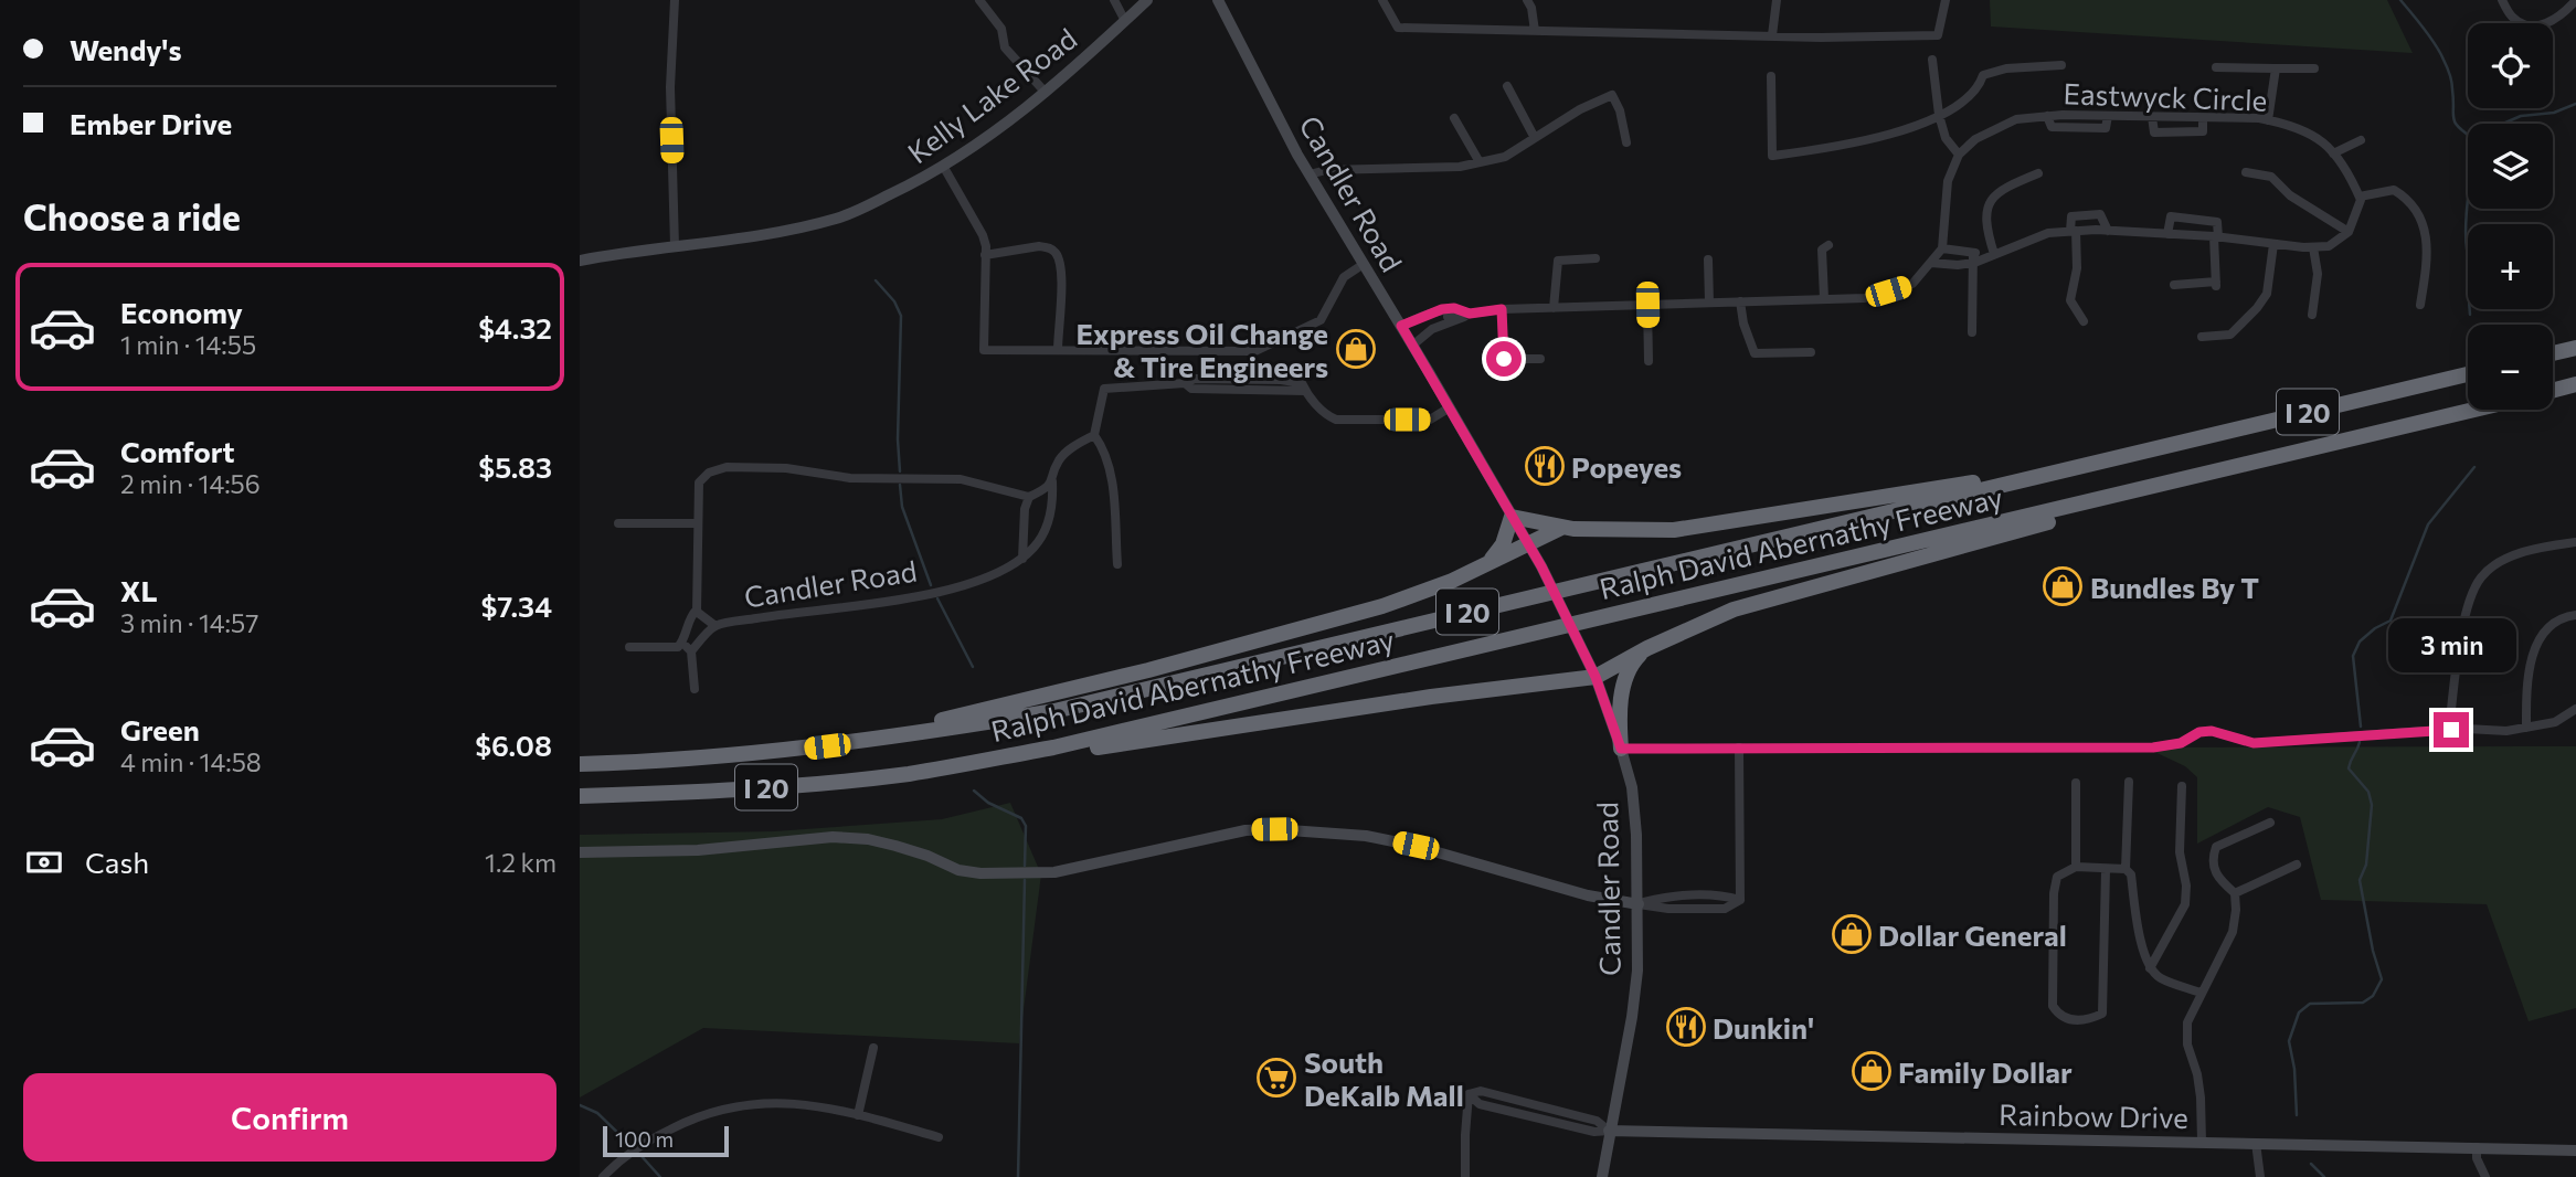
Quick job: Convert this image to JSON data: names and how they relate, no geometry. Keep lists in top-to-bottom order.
{
  "streets": {
    "highway": ["I 20", "Ralph David Abernathy Freeway"],
    "street": [
      "Kelly Lake Road",
      "Eastwyck Circle",
      "Candler Road",
      "Rainbow Drive"
    ]
  },
  "crossings": [
    ["Candler Road", "Rainbow Drive"]
  ],
  "places": {
    "shop": [
      "Express Oil Change & Tire Engineers",
      "Bundles By T",
      "Dollar General",
      "Family Dollar"
    ],
    "restaurant": ["Popeyes", "Dunkin'"],
    "supermarket": ["South DeKalb Mall"]
  },
  "scale_bar": "100 m",
  "page": {
    "banner": ["Wendy's", "Ember Drive"],
    "map_buttons": ["+", "−"],
    "heading": "Choose a ride",
    "list": [
      {
        "name": "Economy",
        "note": "1 min · 14:55",
        "value": "$4.32"
      },
      {
        "name": "Comfort",
        "note": "2 min · 14:56",
        "value": "$5.83"
      },
      {
        "name": "XL",
        "note": "3 min · 14:57",
        "value": "$7.34"
      },
      {
        "name": "Green",
        "note": "4 min · 14:58",
        "value": "$6.08"
      }
    ],
    "bubble": "3 min",
    "pay": ["Cash", "1.2 km"],
    "buttons": "Confirm",
    "scale": "100 m"
  }
}
